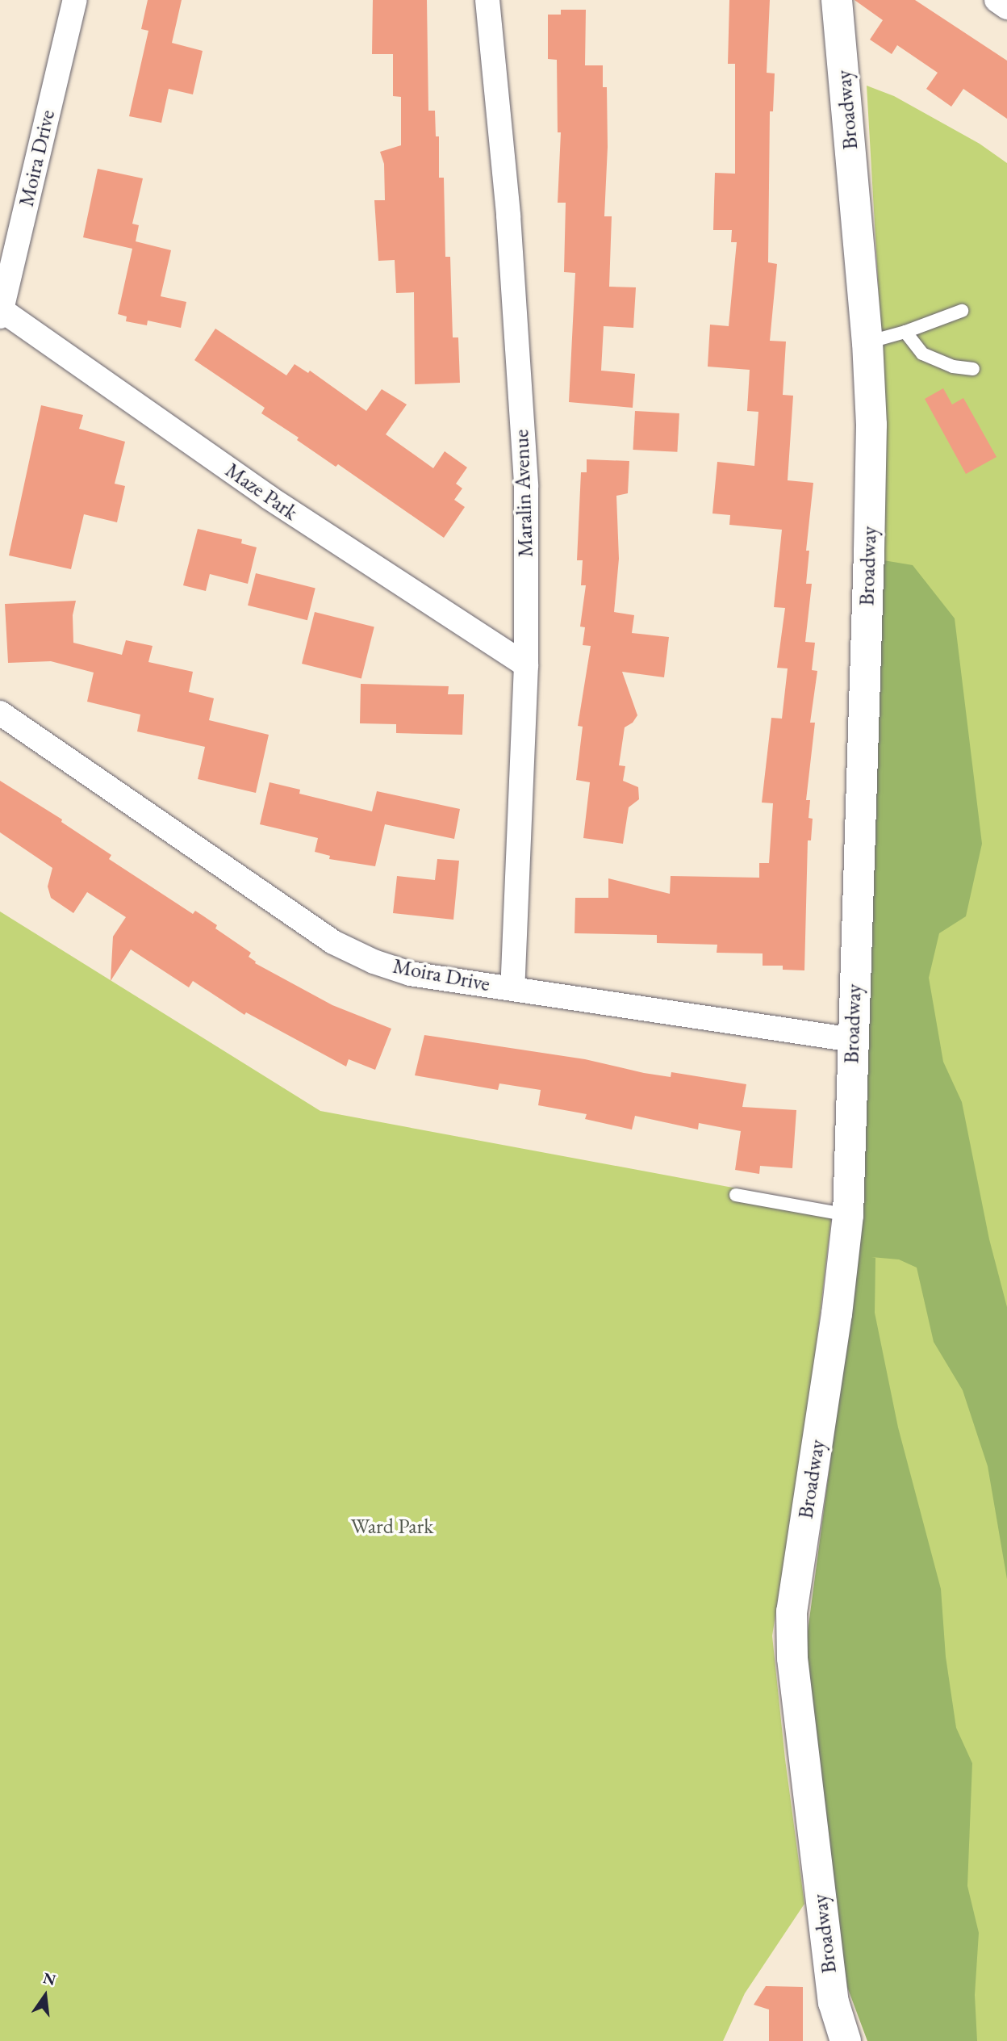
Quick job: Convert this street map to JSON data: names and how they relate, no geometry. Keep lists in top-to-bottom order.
{
  "streets": {
    "street": [
      "Broadway",
      "Moira Drive",
      "Maze Park",
      "Maralin Avenue"
    ]
  },
  "crossings": [
    ["Broadway", "Moira Drive"],
    ["Moira Drive", "Maze Park"],
    ["Moira Drive", "Maralin Avenue"],
    ["Maze Park", "Maralin Avenue"]
  ],
  "parks": ["Ward Park"],
  "north": "top"
}
